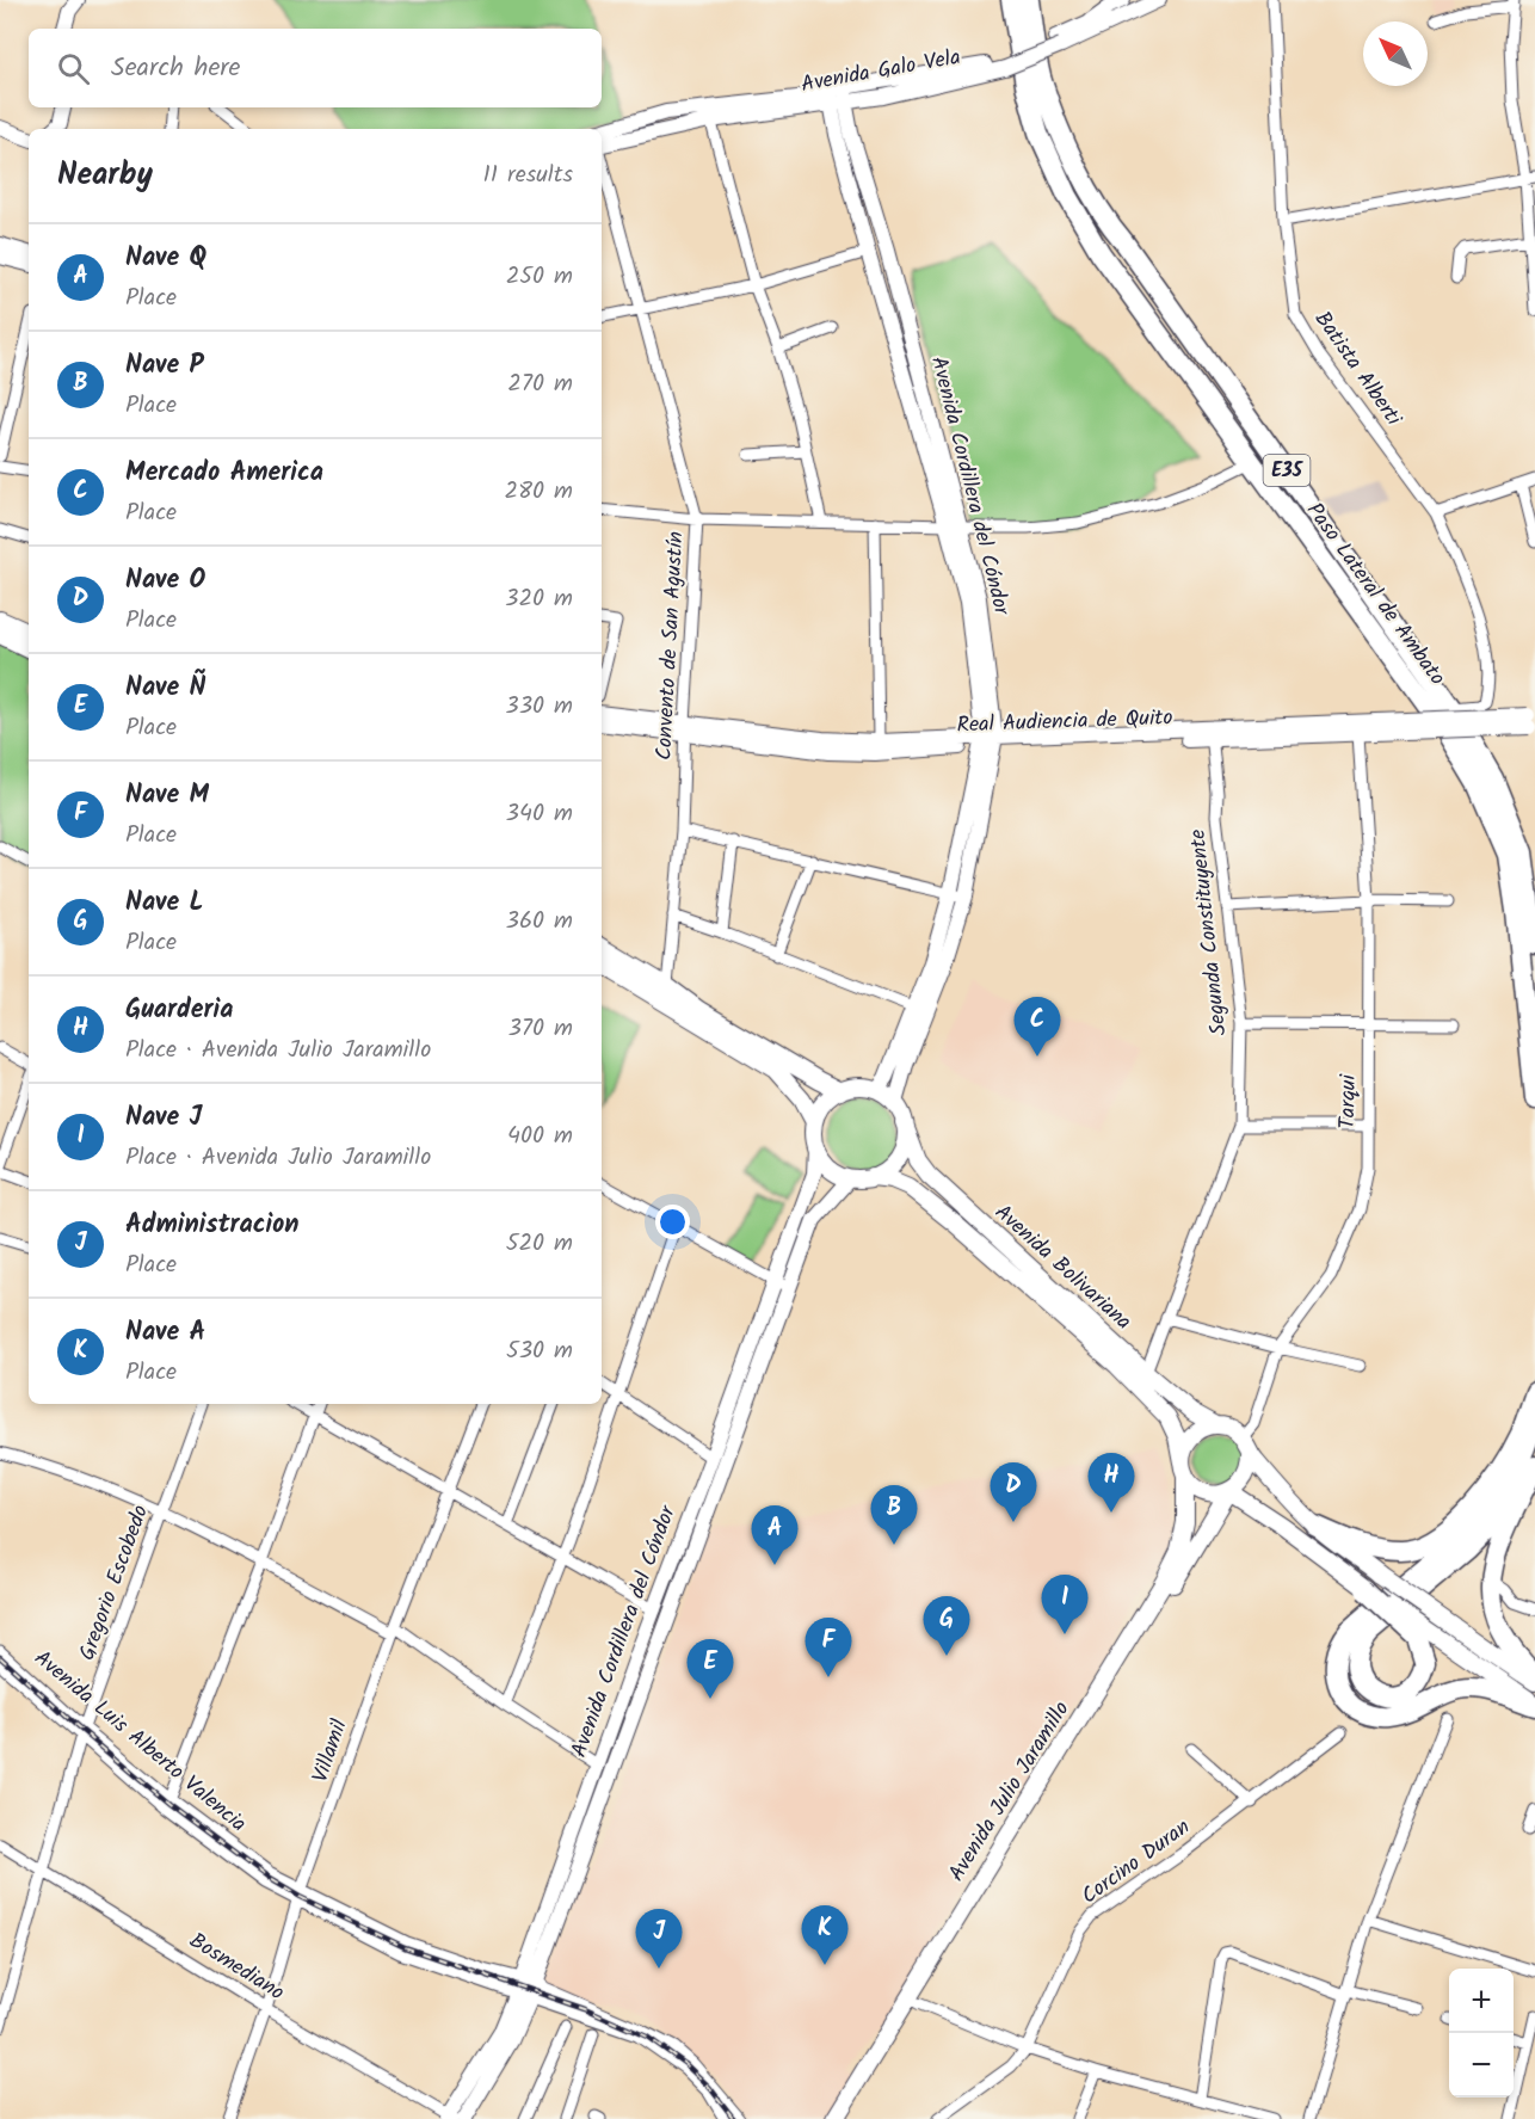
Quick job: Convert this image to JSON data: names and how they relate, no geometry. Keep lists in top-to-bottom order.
{
  "streets": {
    "highway": ["E35", "Paso Lateral de Ambato"],
    "main road": ["Avenida Bolivariana", "Avenida Julio Jaramillo"],
    "street": [
      "Avenida Galo Vela",
      "Batista Alberti",
      "Avenida Cordillera del Cóndor",
      "Convento de San Agustín",
      "Real Audiencia de Quito",
      "Segunda Constituyente",
      "Tarqui",
      "Gregorio Escobedo",
      "Avenida Luis Alberto Valencia",
      "Villamil",
      "Corcino Duran",
      "Bosmediano"
    ]
  },
  "crossings": [
    ["Avenida Galo Vela", "Avenida Cordillera del Cóndor"],
    ["Batista Alberti", "Paso Lateral de Ambato"],
    ["Avenida Cordillera del Cóndor", "Real Audiencia de Quito"],
    ["Avenida Cordillera del Cóndor", "Avenida Bolivariana"],
    ["Avenida Cordillera del Cóndor", "Avenida Luis Alberto Valencia"],
    ["Avenida Cordillera del Cóndor", "Bosmediano"],
    ["Convento de San Agustín", "Real Audiencia de Quito"],
    ["Real Audiencia de Quito", "Segunda Constituyente"],
    ["Real Audiencia de Quito", "Tarqui"],
    ["Segunda Constituyente", "Avenida Bolivariana"],
    ["Tarqui", "Avenida Bolivariana"],
    ["Tarqui", "Avenida Julio Jaramillo"],
    ["Avenida Bolivariana", "Avenida Julio Jaramillo"],
    ["Gregorio Escobedo", "Avenida Luis Alberto Valencia"],
    ["Gregorio Escobedo", "Bosmediano"],
    ["Avenida Luis Alberto Valencia", "Villamil"],
    ["Villamil", "Bosmediano"]
  ],
  "north": "top left",
  "page": {
    "search": "Search here",
    "heading": ["Nearby", "11 results"],
    "list": [
      {
        "mark": "A",
        "name": "Nave Q",
        "note": "Place",
        "value": "250 m"
      },
      {
        "mark": "B",
        "name": "Nave P",
        "note": "Place",
        "value": "270 m"
      },
      {
        "mark": "C",
        "name": "Mercado America",
        "note": "Place",
        "value": "280 m"
      },
      {
        "mark": "D",
        "name": "Nave O",
        "note": "Place",
        "value": "320 m"
      },
      {
        "mark": "E",
        "name": "Nave Ñ",
        "note": "Place",
        "value": "330 m"
      },
      {
        "mark": "F",
        "name": "Nave M",
        "note": "Place",
        "value": "340 m"
      },
      {
        "mark": "G",
        "name": "Nave L",
        "note": "Place",
        "value": "360 m"
      },
      {
        "mark": "H",
        "name": "Guarderia",
        "note": "Place · Avenida Julio Jaramillo",
        "value": "370 m"
      },
      {
        "mark": "I",
        "name": "Nave J",
        "note": "Place · Avenida Julio Jaramillo",
        "value": "400 m"
      },
      {
        "mark": "J",
        "name": "Administracion",
        "note": "Place",
        "value": "520 m"
      },
      {
        "mark": "K",
        "name": "Nave A",
        "note": "Place",
        "value": "530 m"
      }
    ],
    "pins": [
      "C",
      "H",
      "D",
      "B",
      "A",
      "I",
      "G",
      "F",
      "E",
      "K",
      "J"
    ],
    "map_buttons": ["+", "−"]
  }
}
